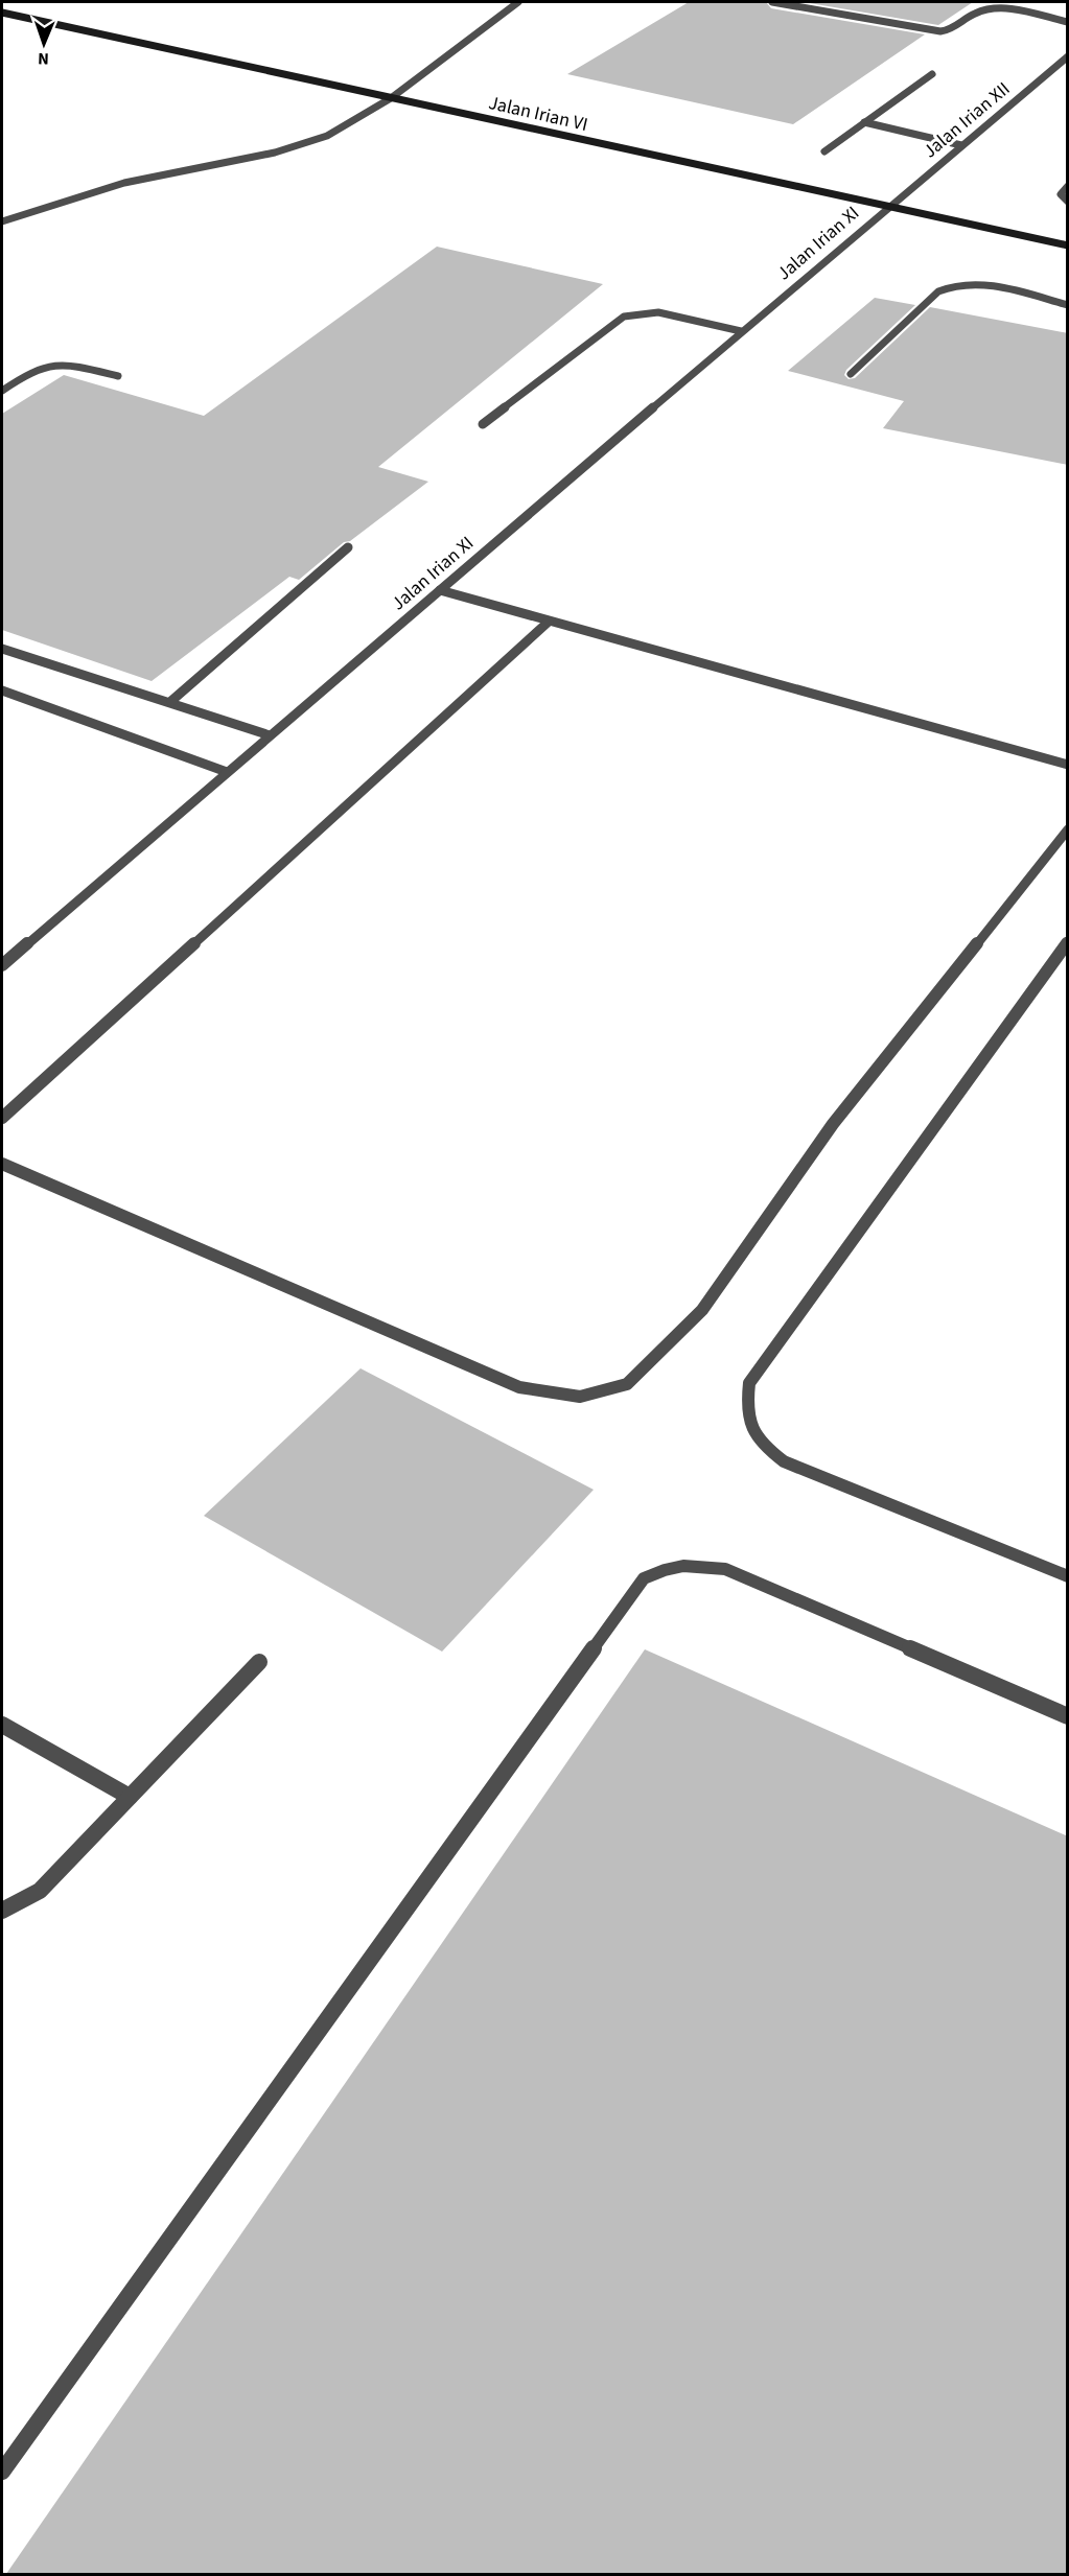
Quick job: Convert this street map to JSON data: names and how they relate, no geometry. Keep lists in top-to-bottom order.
{
  "streets": {
    "street": ["Jalan Irian VI", "Jalan Irian XII", "Jalan Irian XI"]
  },
  "crossings": [
    ["Jalan Irian VI", "Jalan Irian XII"],
    ["Jalan Irian VI", "Jalan Irian XI"],
    ["Jalan Irian XII", "Jalan Irian XI"]
  ],
  "north": "bottom"
}
